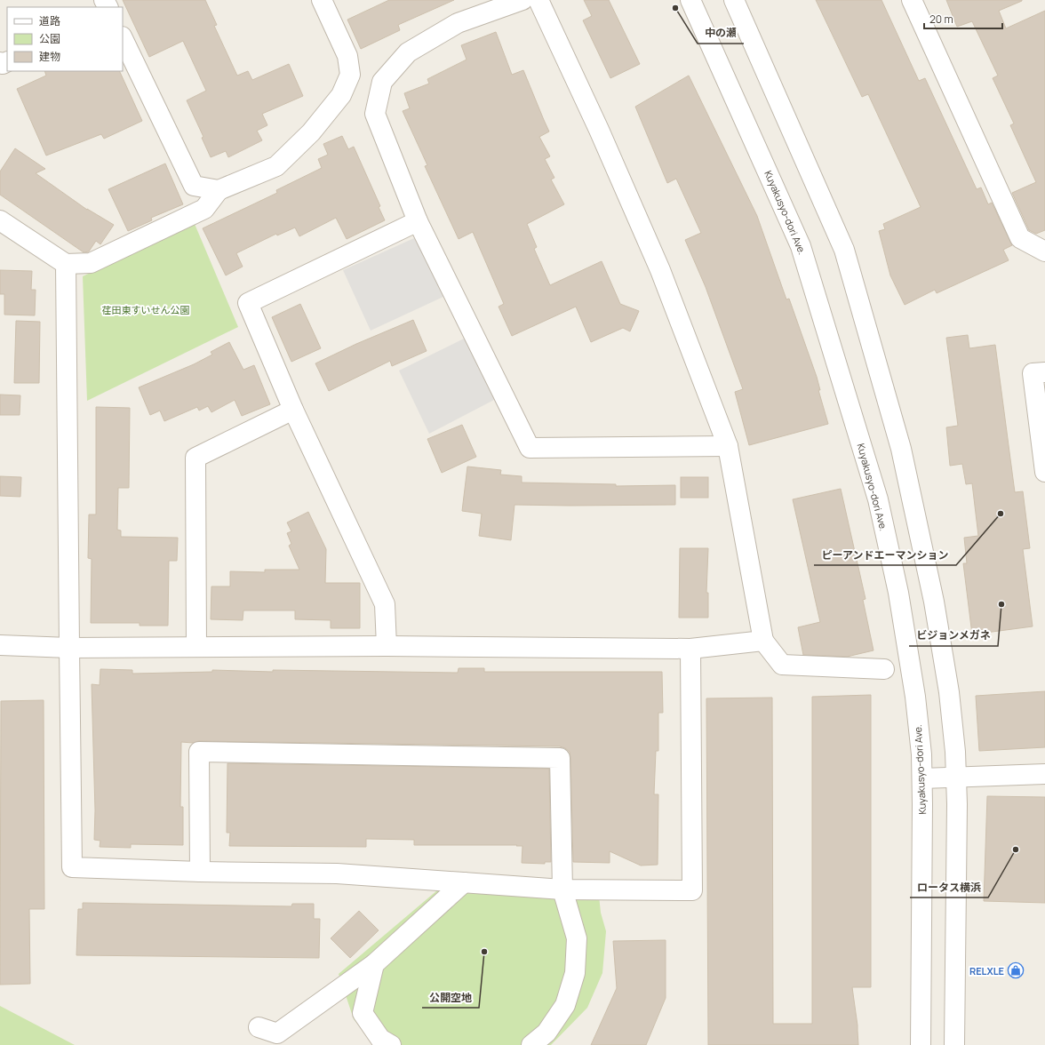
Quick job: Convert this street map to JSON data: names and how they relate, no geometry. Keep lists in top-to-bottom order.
{
  "streets": {
    "street": ["Kuyakusyo-dori Ave."]
  },
  "parks": ["荏田東すいせん公園"],
  "places": {
    "other": [
      "中の瀬",
      "ピーアンドエーマンション",
      "ビジョンメガネ",
      "ロータス横浜",
      "公開空地"
    ],
    "shop": ["RELXLE"]
  },
  "legend": ["道路", "公園", "建物"],
  "scale_bar": "20 m"
}
